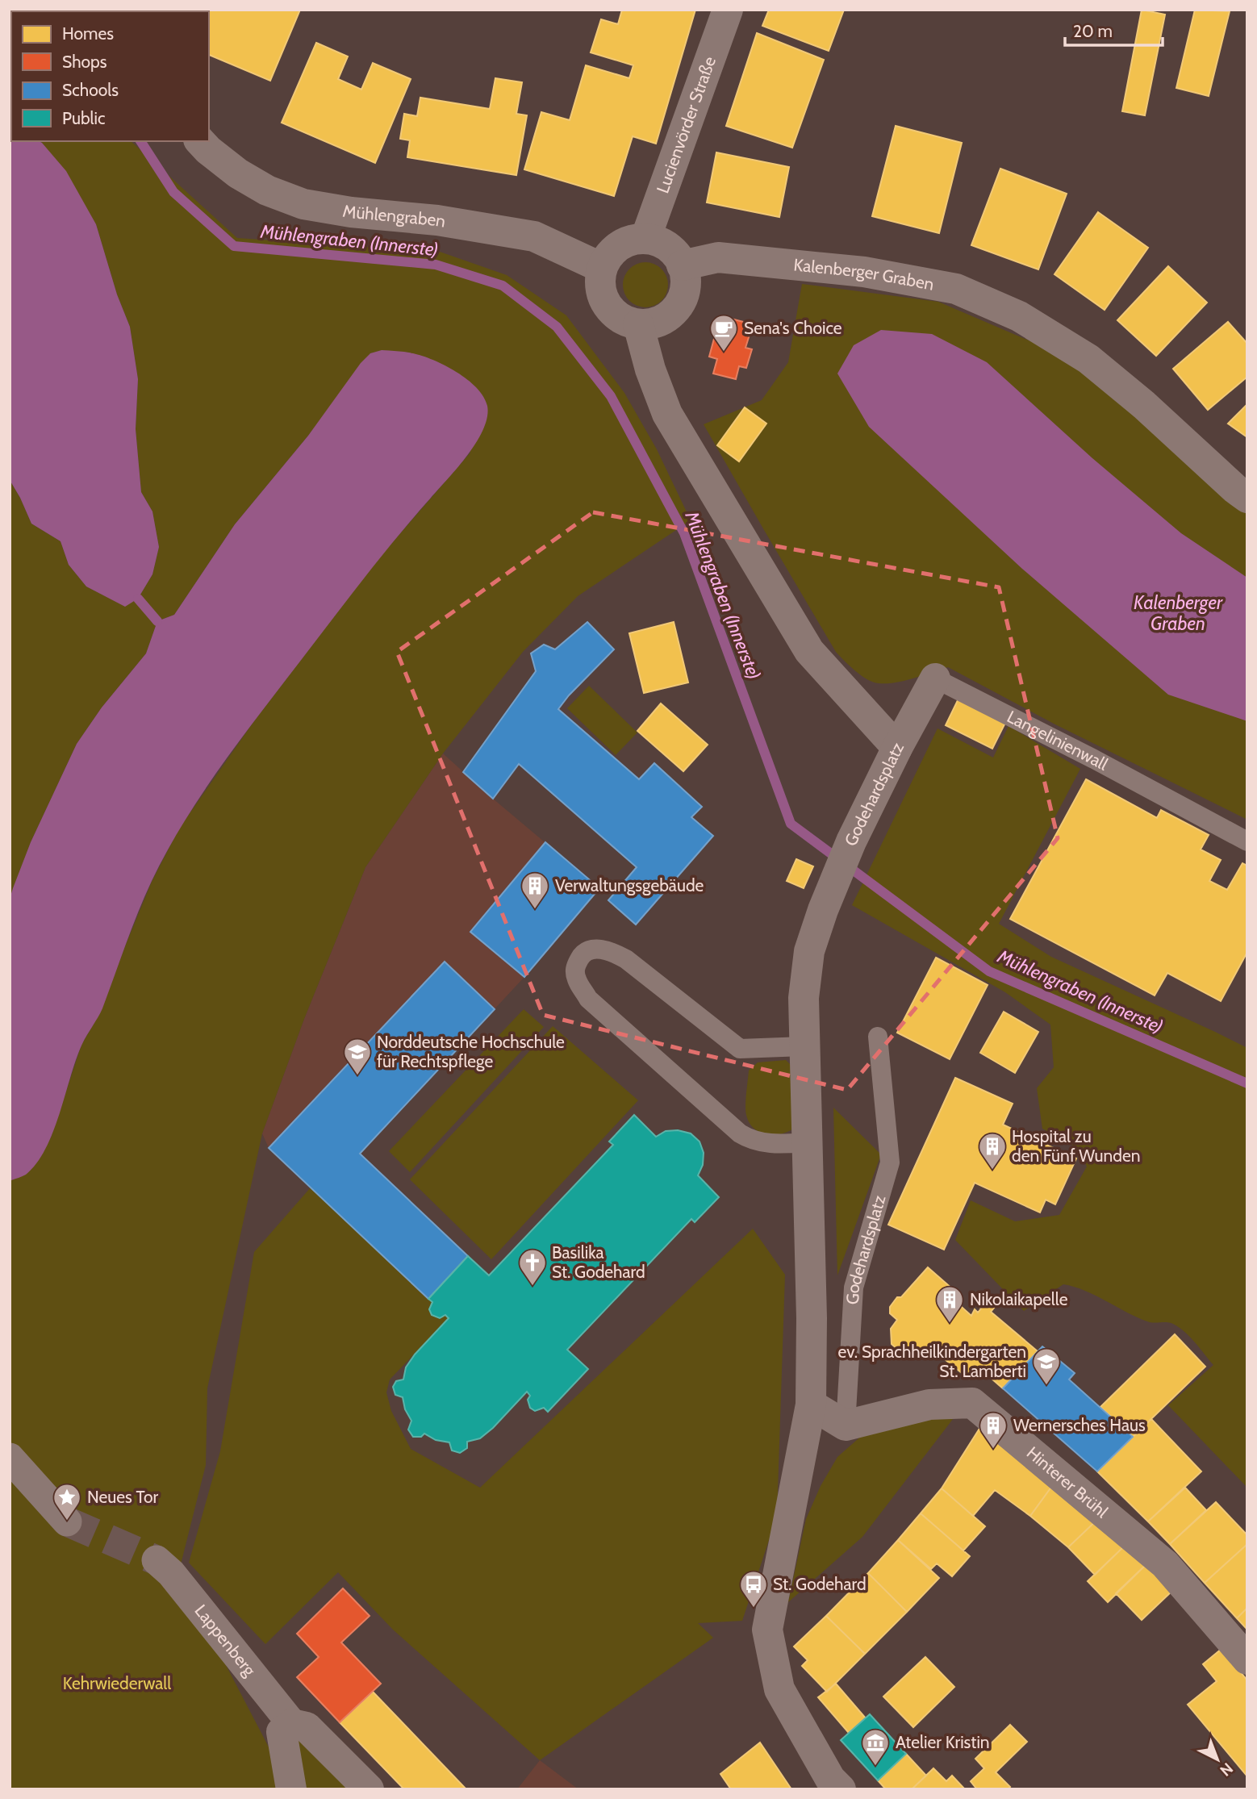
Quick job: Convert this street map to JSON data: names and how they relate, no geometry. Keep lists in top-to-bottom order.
{
  "streets": {
    "street": [
      "Lucienvörder Straße",
      "Mühlengraben",
      "Kalenberger Graben",
      "Langelinienwall",
      "Godehardsplatz",
      "Hinterer Brühl",
      "Lappenberg"
    ]
  },
  "crossings": [
    ["Lucienvörder Straße", "Mühlengraben"],
    ["Lucienvörder Straße", "Kalenberger Graben"],
    ["Lucienvörder Straße", "Godehardsplatz"],
    ["Mühlengraben", "Kalenberger Graben"],
    ["Mühlengraben", "Godehardsplatz"],
    ["Kalenberger Graben", "Godehardsplatz"],
    ["Langelinienwall", "Godehardsplatz"],
    ["Godehardsplatz", "Hinterer Brühl"]
  ],
  "water": ["Mühlengraben (Innerste)", "Kalenberger Graben"],
  "parks": ["Kehrwiederwall"],
  "places": {
    "cafe": ["Sena's Choice"],
    "building": [
      "Verwaltungsgebäude",
      "Hospital zu den Fünf Wunden",
      "Nikolaikapelle",
      "Wernersches Haus"
    ],
    "school or university": ["Norddeutsche Hochschule für Rechtspflege", "ev. Sprachheilkindergarten St. Lamberti"],
    "church": ["Basilika St. Godehard"],
    "place": ["Neues Tor"],
    "bus stop": ["St. Godehard"],
    "museum": ["Atelier Kristin"]
  },
  "legend": [
    "Homes",
    "Shops",
    "Schools",
    "Public"
  ],
  "scale_bar": "20 m",
  "north": "bottom right"
}
